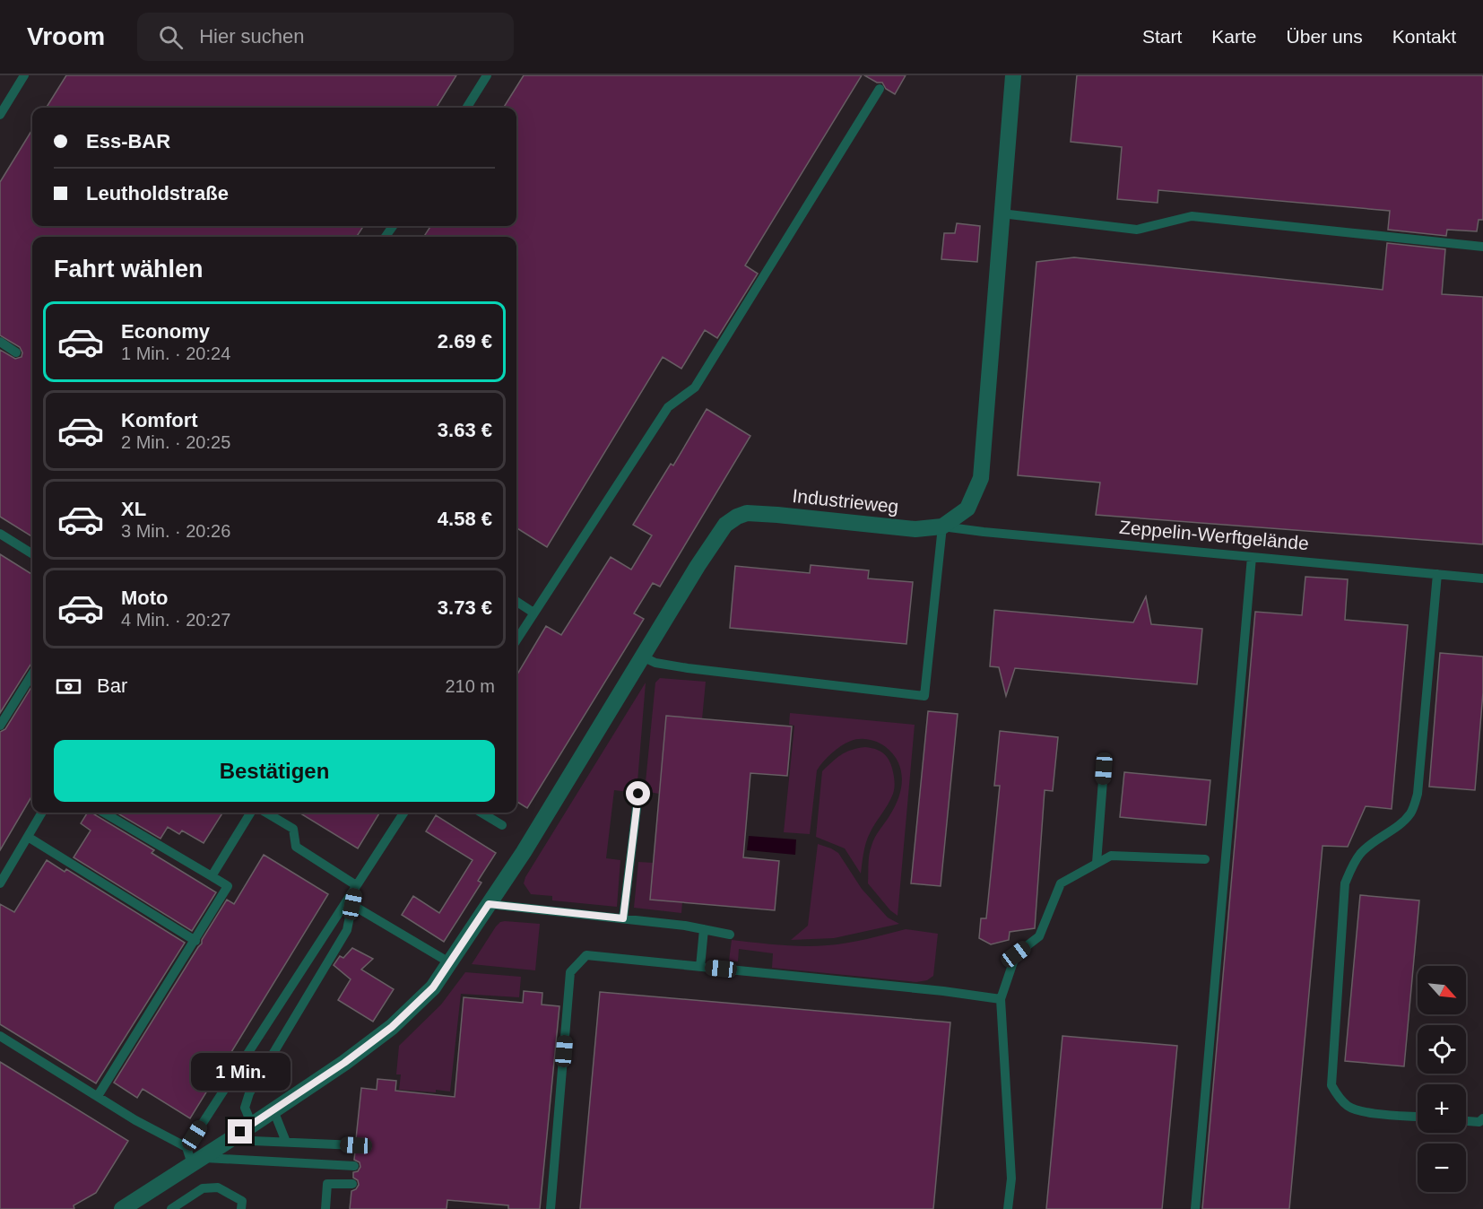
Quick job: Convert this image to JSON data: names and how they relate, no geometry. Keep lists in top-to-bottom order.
{
  "streets": {
    "street": ["Industrieweg"],
    "lane": ["Zeppelin-Werftgelände"]
  },
  "crossings": [
    ["Industrieweg", "Zeppelin-Werftgelände"]
  ],
  "north": "bottom right",
  "page": {
    "header": "Vroom",
    "search": "Hier suchen",
    "nav": [
      "Start",
      "Karte",
      "Über uns",
      "Kontakt"
    ],
    "banner": ["Ess-BAR", "Leutholdstraße"],
    "heading": "Fahrt wählen",
    "list": [
      {
        "name": "Economy",
        "note": "1 Min. · 20:24",
        "value": "2.69 €"
      },
      {
        "name": "Komfort",
        "note": "2 Min. · 20:25",
        "value": "3.63 €"
      },
      {
        "name": "XL",
        "note": "3 Min. · 20:26",
        "value": "4.58 €"
      },
      {
        "name": "Moto",
        "note": "4 Min. · 20:27",
        "value": "3.73 €"
      }
    ],
    "pay": ["Bar", "210 m"],
    "buttons": "Bestätigen",
    "map_buttons": ["+", "−"],
    "bubble": "1 Min."
  }
}
